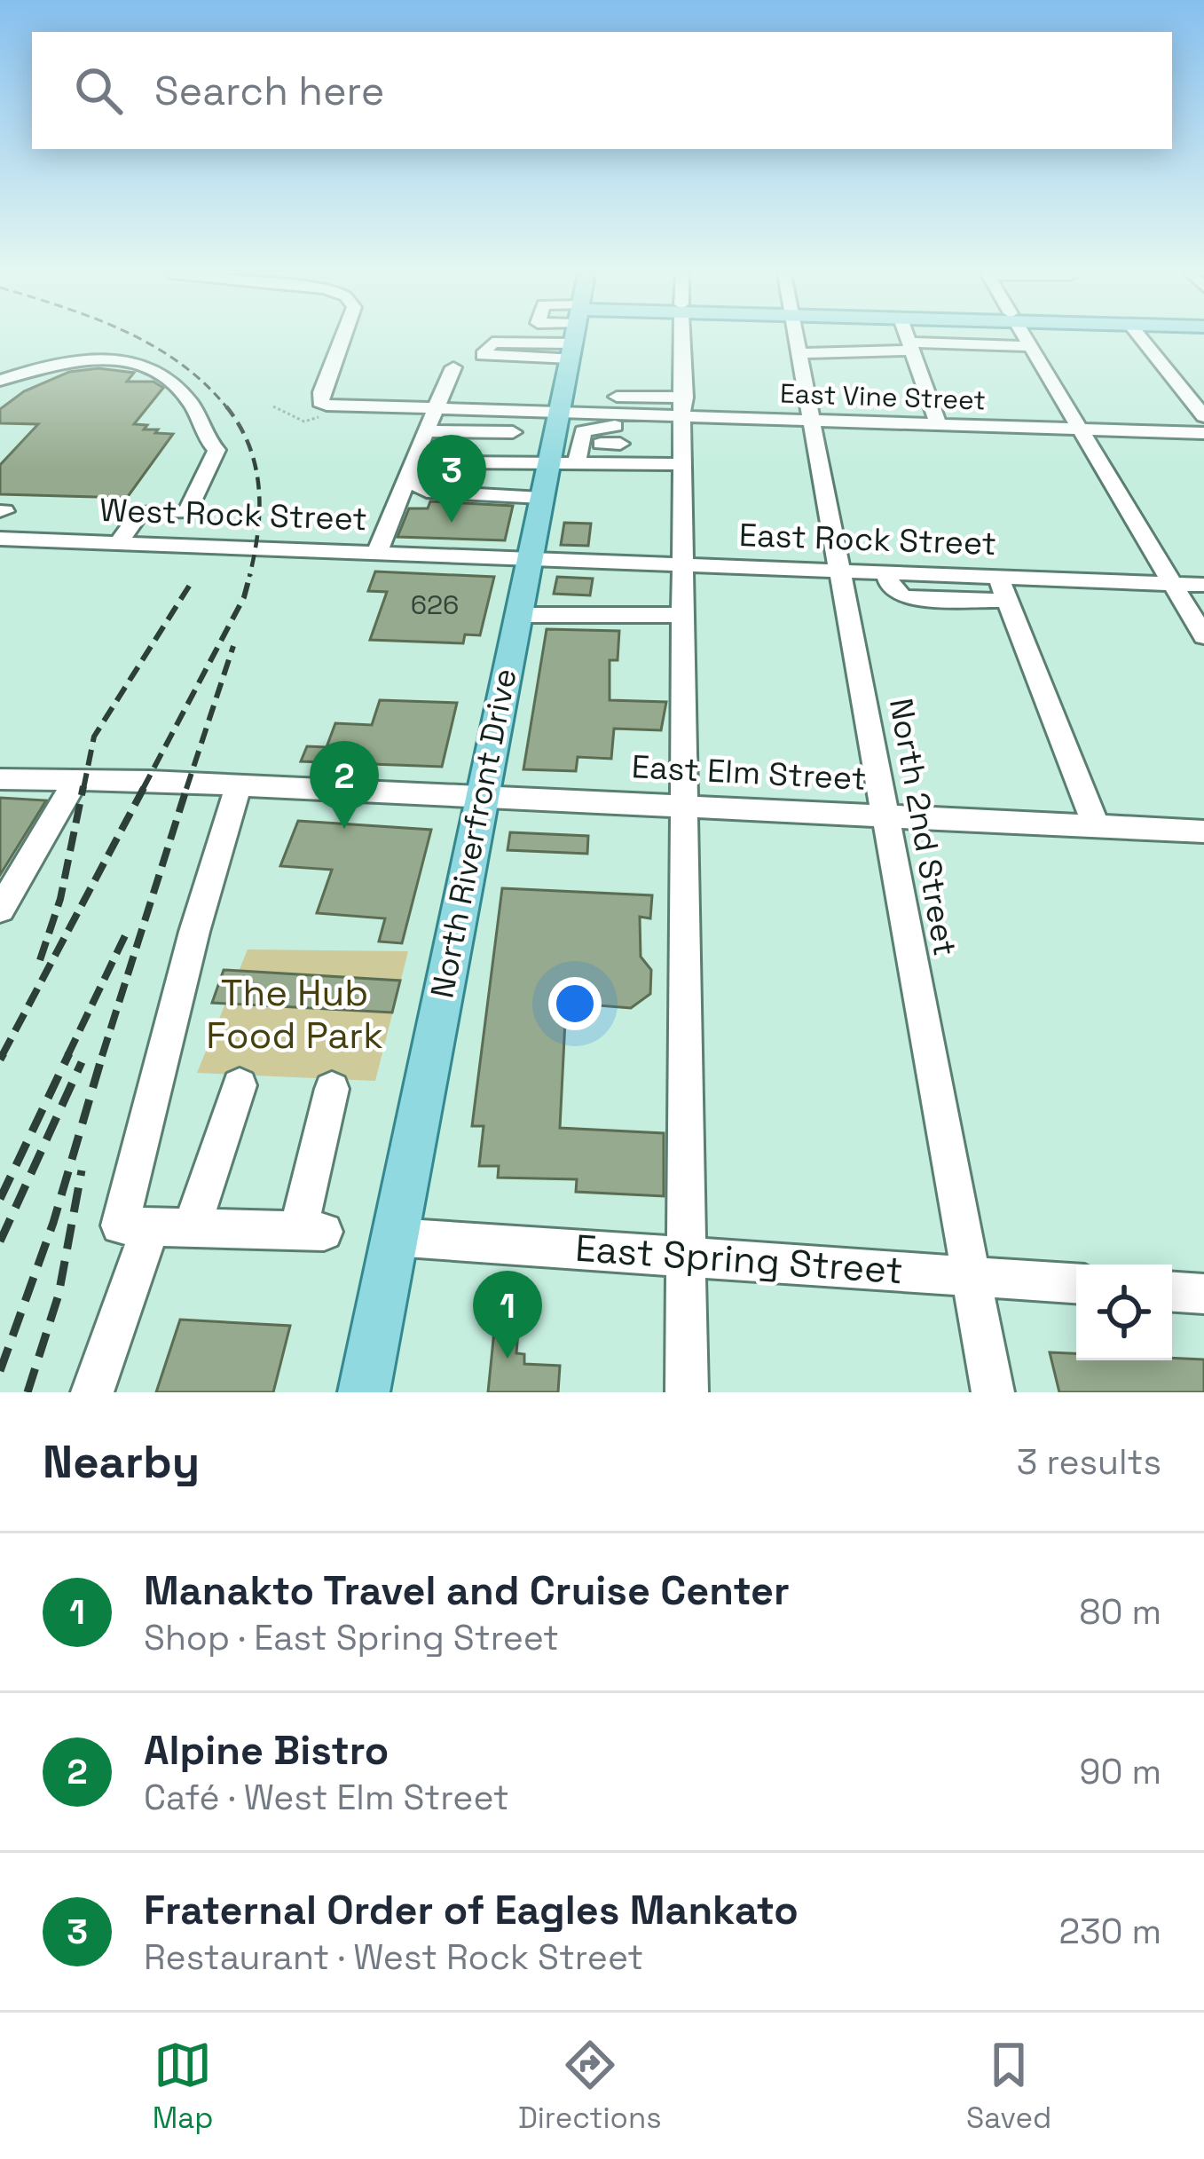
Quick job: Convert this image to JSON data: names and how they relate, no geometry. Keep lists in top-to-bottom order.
{
  "streets": {
    "main road": ["North Riverfront Drive"],
    "street": [
      "East Vine Street",
      "West Rock Street",
      "East Rock Street",
      "East Elm Street",
      "North 2nd Street",
      "East Spring Street"
    ]
  },
  "crossings": [
    ["East Vine Street", "North 2nd Street"],
    ["East Vine Street", "North Riverfront Drive"],
    ["West Rock Street", "East Rock Street"],
    ["West Rock Street", "North Riverfront Drive"],
    ["East Rock Street", "North 2nd Street"],
    ["East Rock Street", "North Riverfront Drive"],
    ["East Elm Street", "North 2nd Street"],
    ["East Elm Street", "North Riverfront Drive"],
    ["North 2nd Street", "East Spring Street"],
    ["North Riverfront Drive", "East Spring Street"]
  ],
  "parks": ["The Hub Food Park"],
  "house_numbers": ["626"],
  "page": {
    "search": "Search here",
    "pins": ["3", "2", "1"],
    "heading": ["Nearby", "3 results"],
    "list": [
      {
        "mark": "1",
        "name": "Manakto Travel and Cruise Center",
        "note": "Shop · East Spring Street",
        "value": "80 m"
      },
      {
        "mark": "2",
        "name": "Alpine Bistro",
        "note": "Café · West Elm Street",
        "value": "90 m"
      },
      {
        "mark": "3",
        "name": "Fraternal Order of Eagles Mankato",
        "note": "Restaurant · West Rock Street",
        "value": "230 m"
      }
    ],
    "nav": ["Map", "Directions", "Saved"]
  }
}
